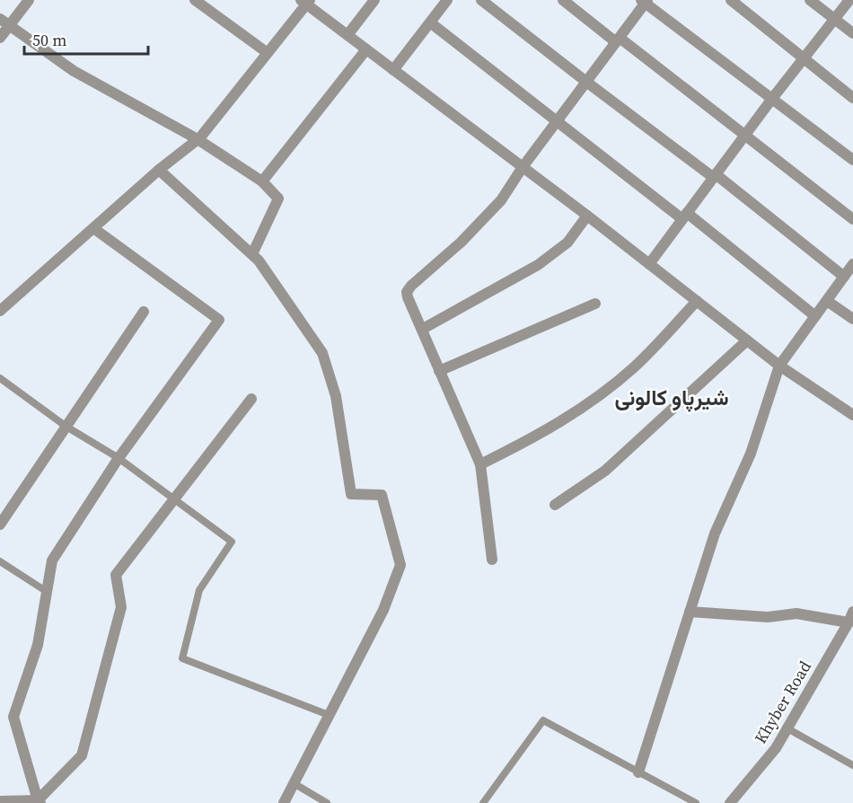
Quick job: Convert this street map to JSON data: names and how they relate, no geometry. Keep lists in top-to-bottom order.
{
  "streets": {
    "street": ["Khyber Road"]
  },
  "districts": ["شیرپاو کالونی"],
  "scale_bar": "50 m"
}
